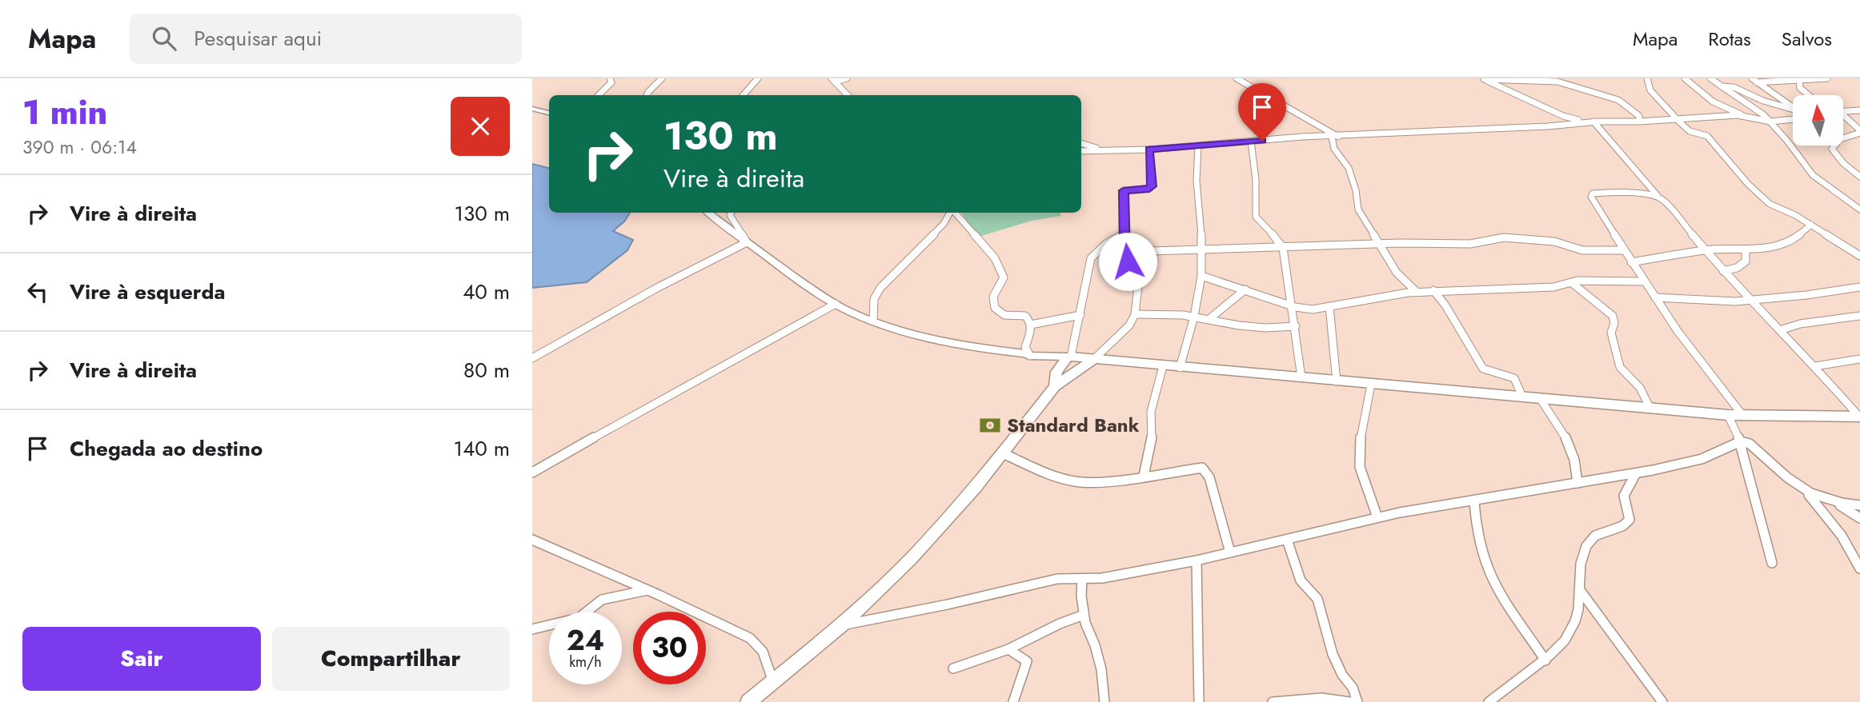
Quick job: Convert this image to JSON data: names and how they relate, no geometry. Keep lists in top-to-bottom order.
{
  "places": {
    "bank": ["Standard Bank"]
  },
  "north": "top",
  "page": {
    "header": "Mapa",
    "search": "Pesquisar aqui",
    "nav": ["Mapa", "Rotas", "Salvos"],
    "heading": ["1 min", "390 m · 06:14"],
    "turn": ["130 m", "Vire à direita"],
    "list": [
      {
        "name": "Vire à direita",
        "value": "130 m"
      },
      {
        "name": "Vire à esquerda",
        "value": "40 m"
      },
      {
        "name": "Vire à direita",
        "value": "80 m"
      },
      {
        "name": "Chegada ao destino",
        "value": "140 m"
      }
    ],
    "speed": "24 km/h",
    "limit": "30",
    "buttons": ["Sair", "Compartilhar"]
  }
}
